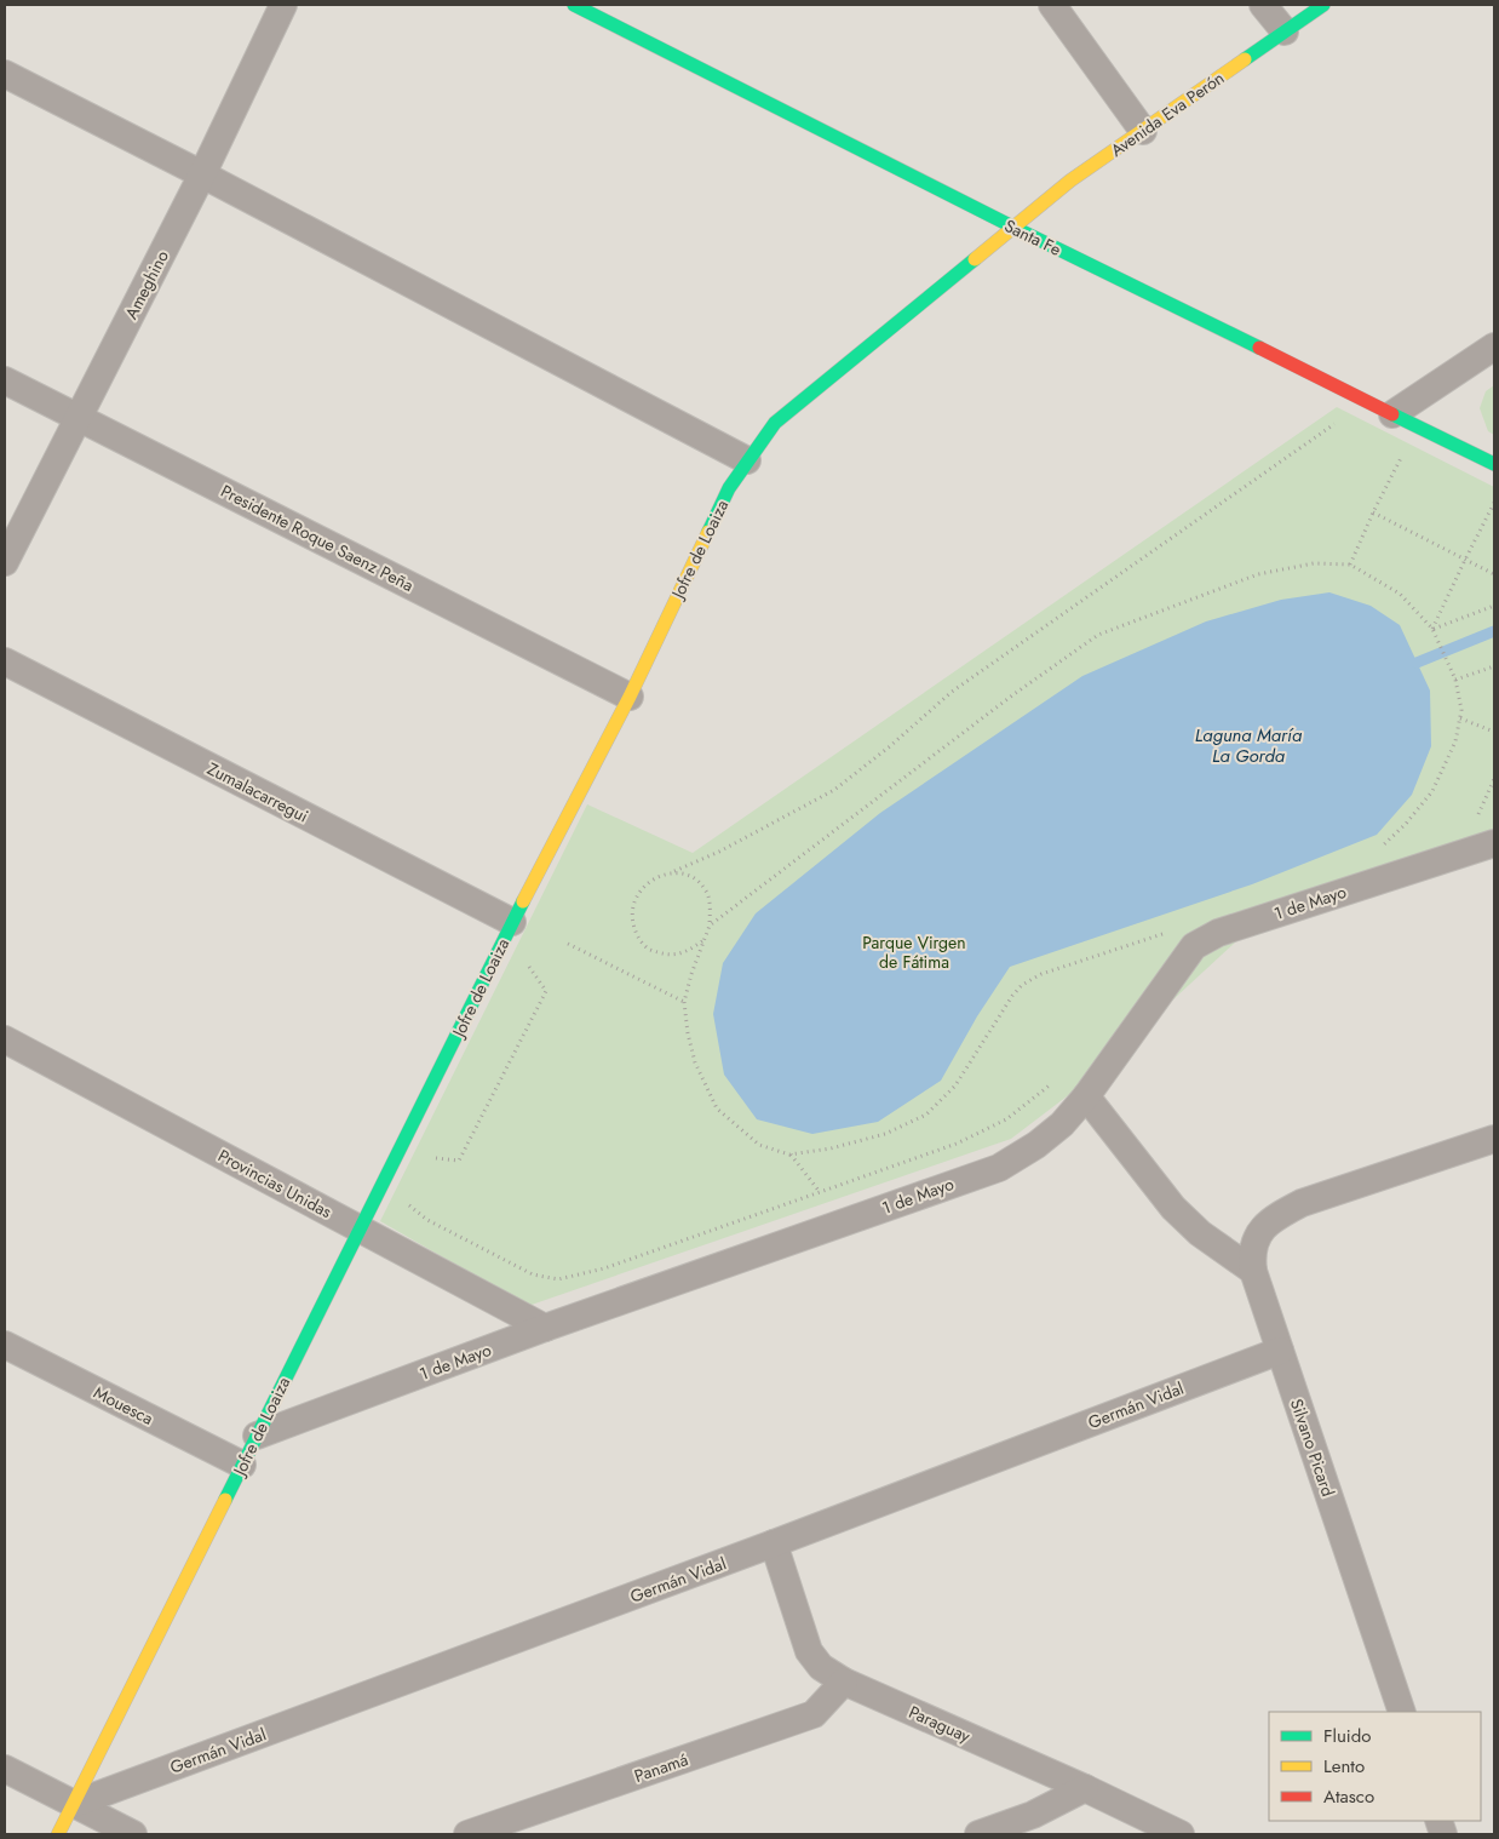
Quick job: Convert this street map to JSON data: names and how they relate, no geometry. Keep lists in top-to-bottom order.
{
  "streets": {
    "street": [
      "Avenida Eva Perón",
      "Santa Fe",
      "Ameghino",
      "Presidente Roque Saenz Peña",
      "Jofre de Loaiza",
      "Zumalacarregui",
      "1 de Mayo",
      "Provincias Unidas",
      "Mouesca",
      "Germán Vidal",
      "Silvano Picard",
      "Paraguay",
      "Panamá"
    ]
  },
  "crossings": [
    ["Avenida Eva Perón", "Santa Fe"],
    ["Avenida Eva Perón", "Jofre de Loaiza"],
    ["Santa Fe", "Jofre de Loaiza"],
    ["Ameghino", "Presidente Roque Saenz Peña"],
    ["Presidente Roque Saenz Peña", "Jofre de Loaiza"],
    ["Jofre de Loaiza", "Zumalacarregui"],
    ["Jofre de Loaiza", "1 de Mayo"],
    ["Jofre de Loaiza", "Provincias Unidas"],
    ["Jofre de Loaiza", "Mouesca"],
    ["Jofre de Loaiza", "Germán Vidal"],
    ["1 de Mayo", "Provincias Unidas"],
    ["Germán Vidal", "Silvano Picard"],
    ["Germán Vidal", "Paraguay"],
    ["Paraguay", "Panamá"]
  ],
  "water": ["Laguna María La Gorda"],
  "parks": ["Parque Virgen de Fátima"],
  "legend": ["Fluido", "Lento", "Atasco"]
}
